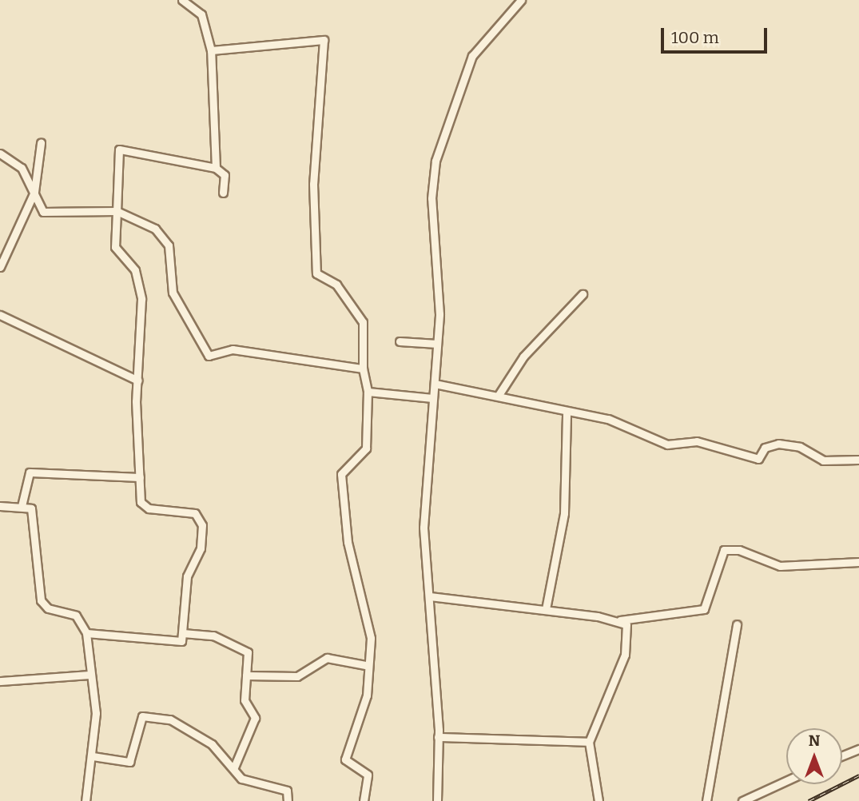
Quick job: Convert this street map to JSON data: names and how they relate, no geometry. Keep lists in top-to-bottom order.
{
  "scale_bar": "100 m",
  "north": "top"
}
